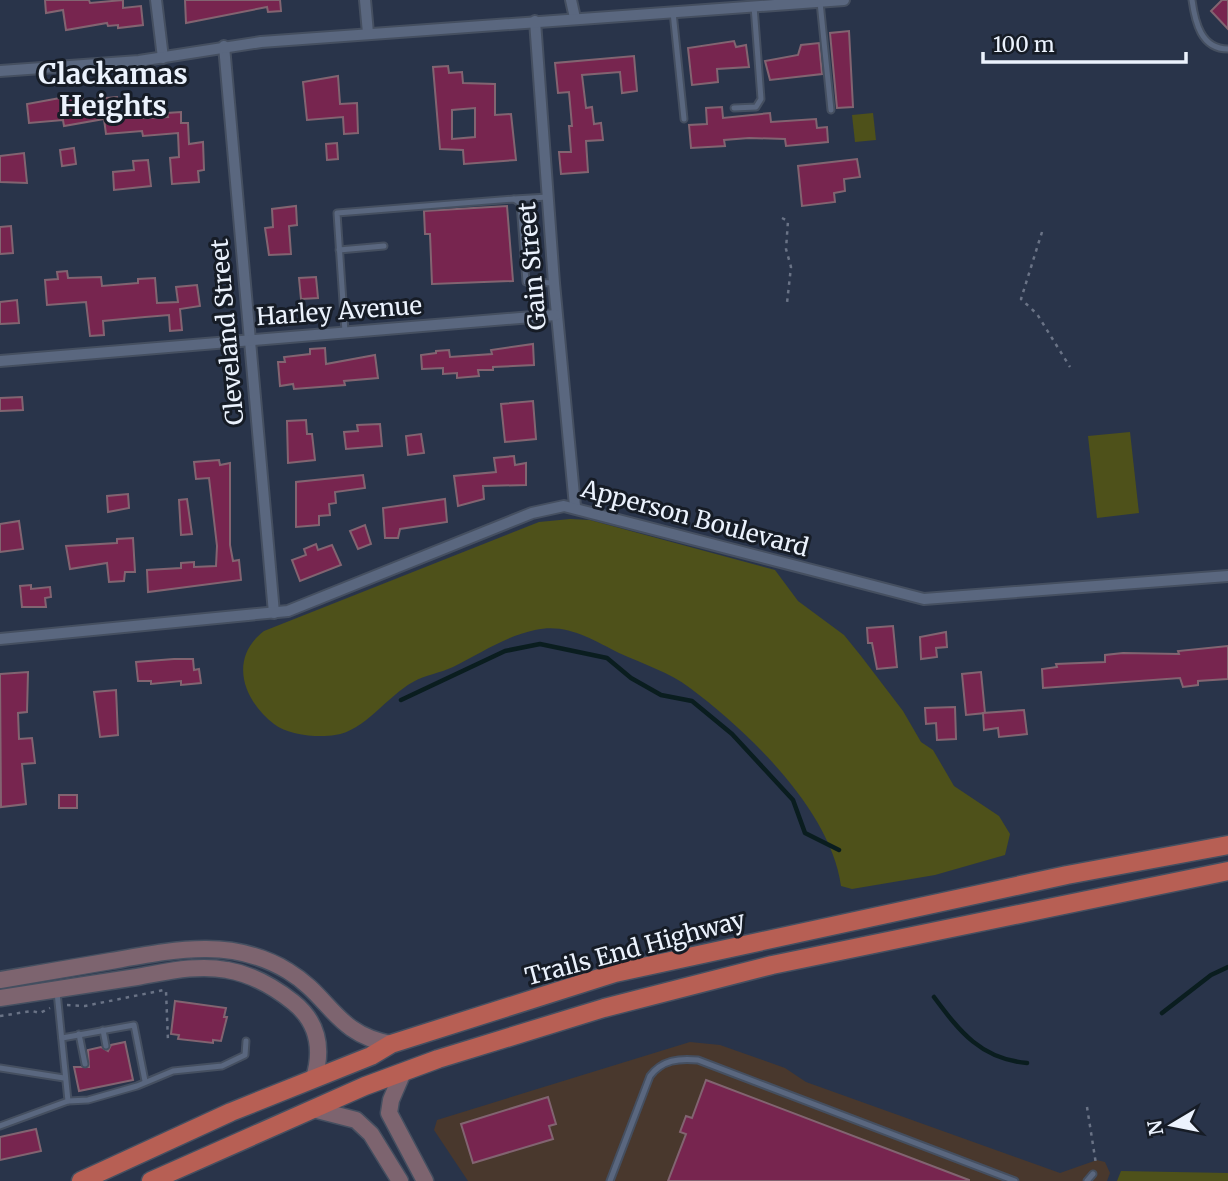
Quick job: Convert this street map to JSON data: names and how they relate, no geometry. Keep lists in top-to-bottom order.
{
  "streets": {
    "highway": ["Trails End Highway"],
    "street": [
      "Gain Street",
      "Harley Avenue",
      "Cleveland Street",
      "Apperson Boulevard"
    ]
  },
  "crossings": [
    ["Gain Street", "Harley Avenue"],
    ["Gain Street", "Apperson Boulevard"],
    ["Harley Avenue", "Cleveland Street"],
    ["Cleveland Street", "Apperson Boulevard"]
  ],
  "districts": ["Clackamas Heights"],
  "scale_bar": "100 m",
  "north": "left"
}
